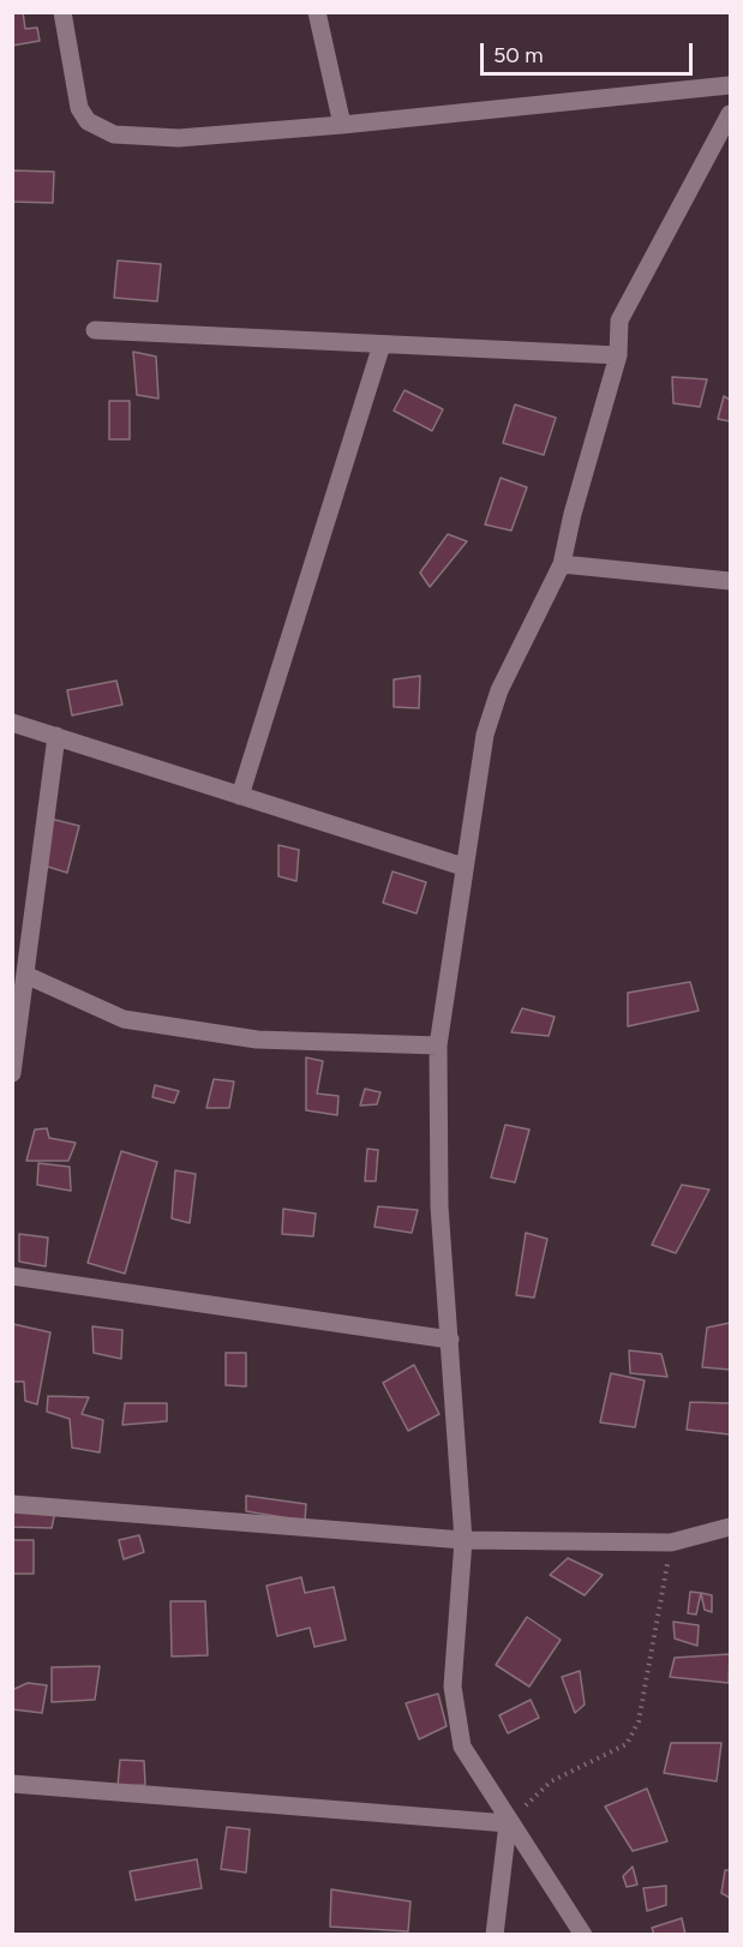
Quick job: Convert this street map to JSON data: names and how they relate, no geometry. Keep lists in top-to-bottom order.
{
  "scale_bar": "50 m"
}
